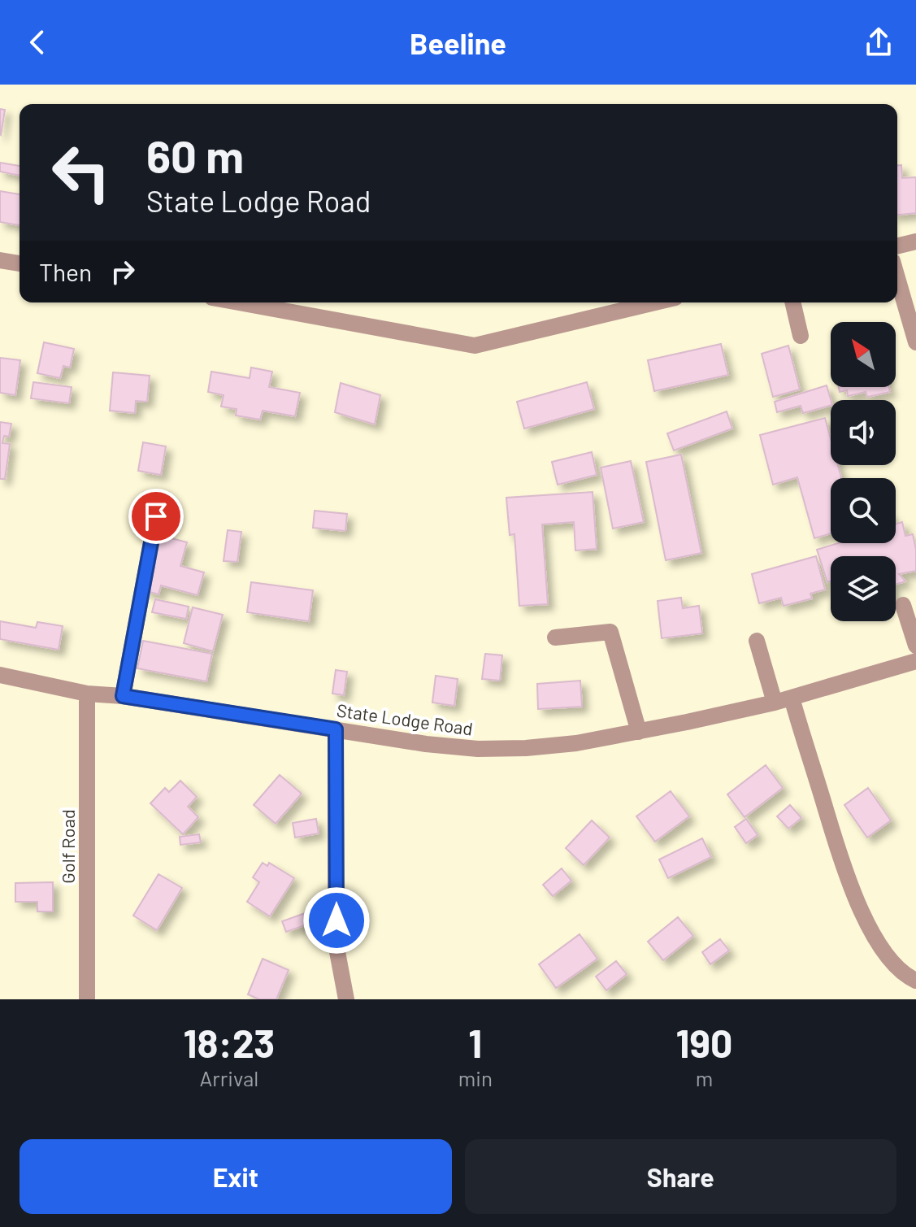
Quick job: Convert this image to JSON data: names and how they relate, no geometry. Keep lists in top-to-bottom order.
{
  "streets": {
    "street": ["State Lodge Road", "Golf Road"]
  },
  "crossings": [
    ["State Lodge Road", "Golf Road"]
  ],
  "north": "top left",
  "page": {
    "header": "Beeline",
    "turn": ["60 m", "State Lodge Road"],
    "then": "Then",
    "eta": [
      "18:23",
      "Arrival",
      "1",
      "min",
      "190",
      "m"
    ],
    "buttons": ["Exit", "Share"]
  }
}
